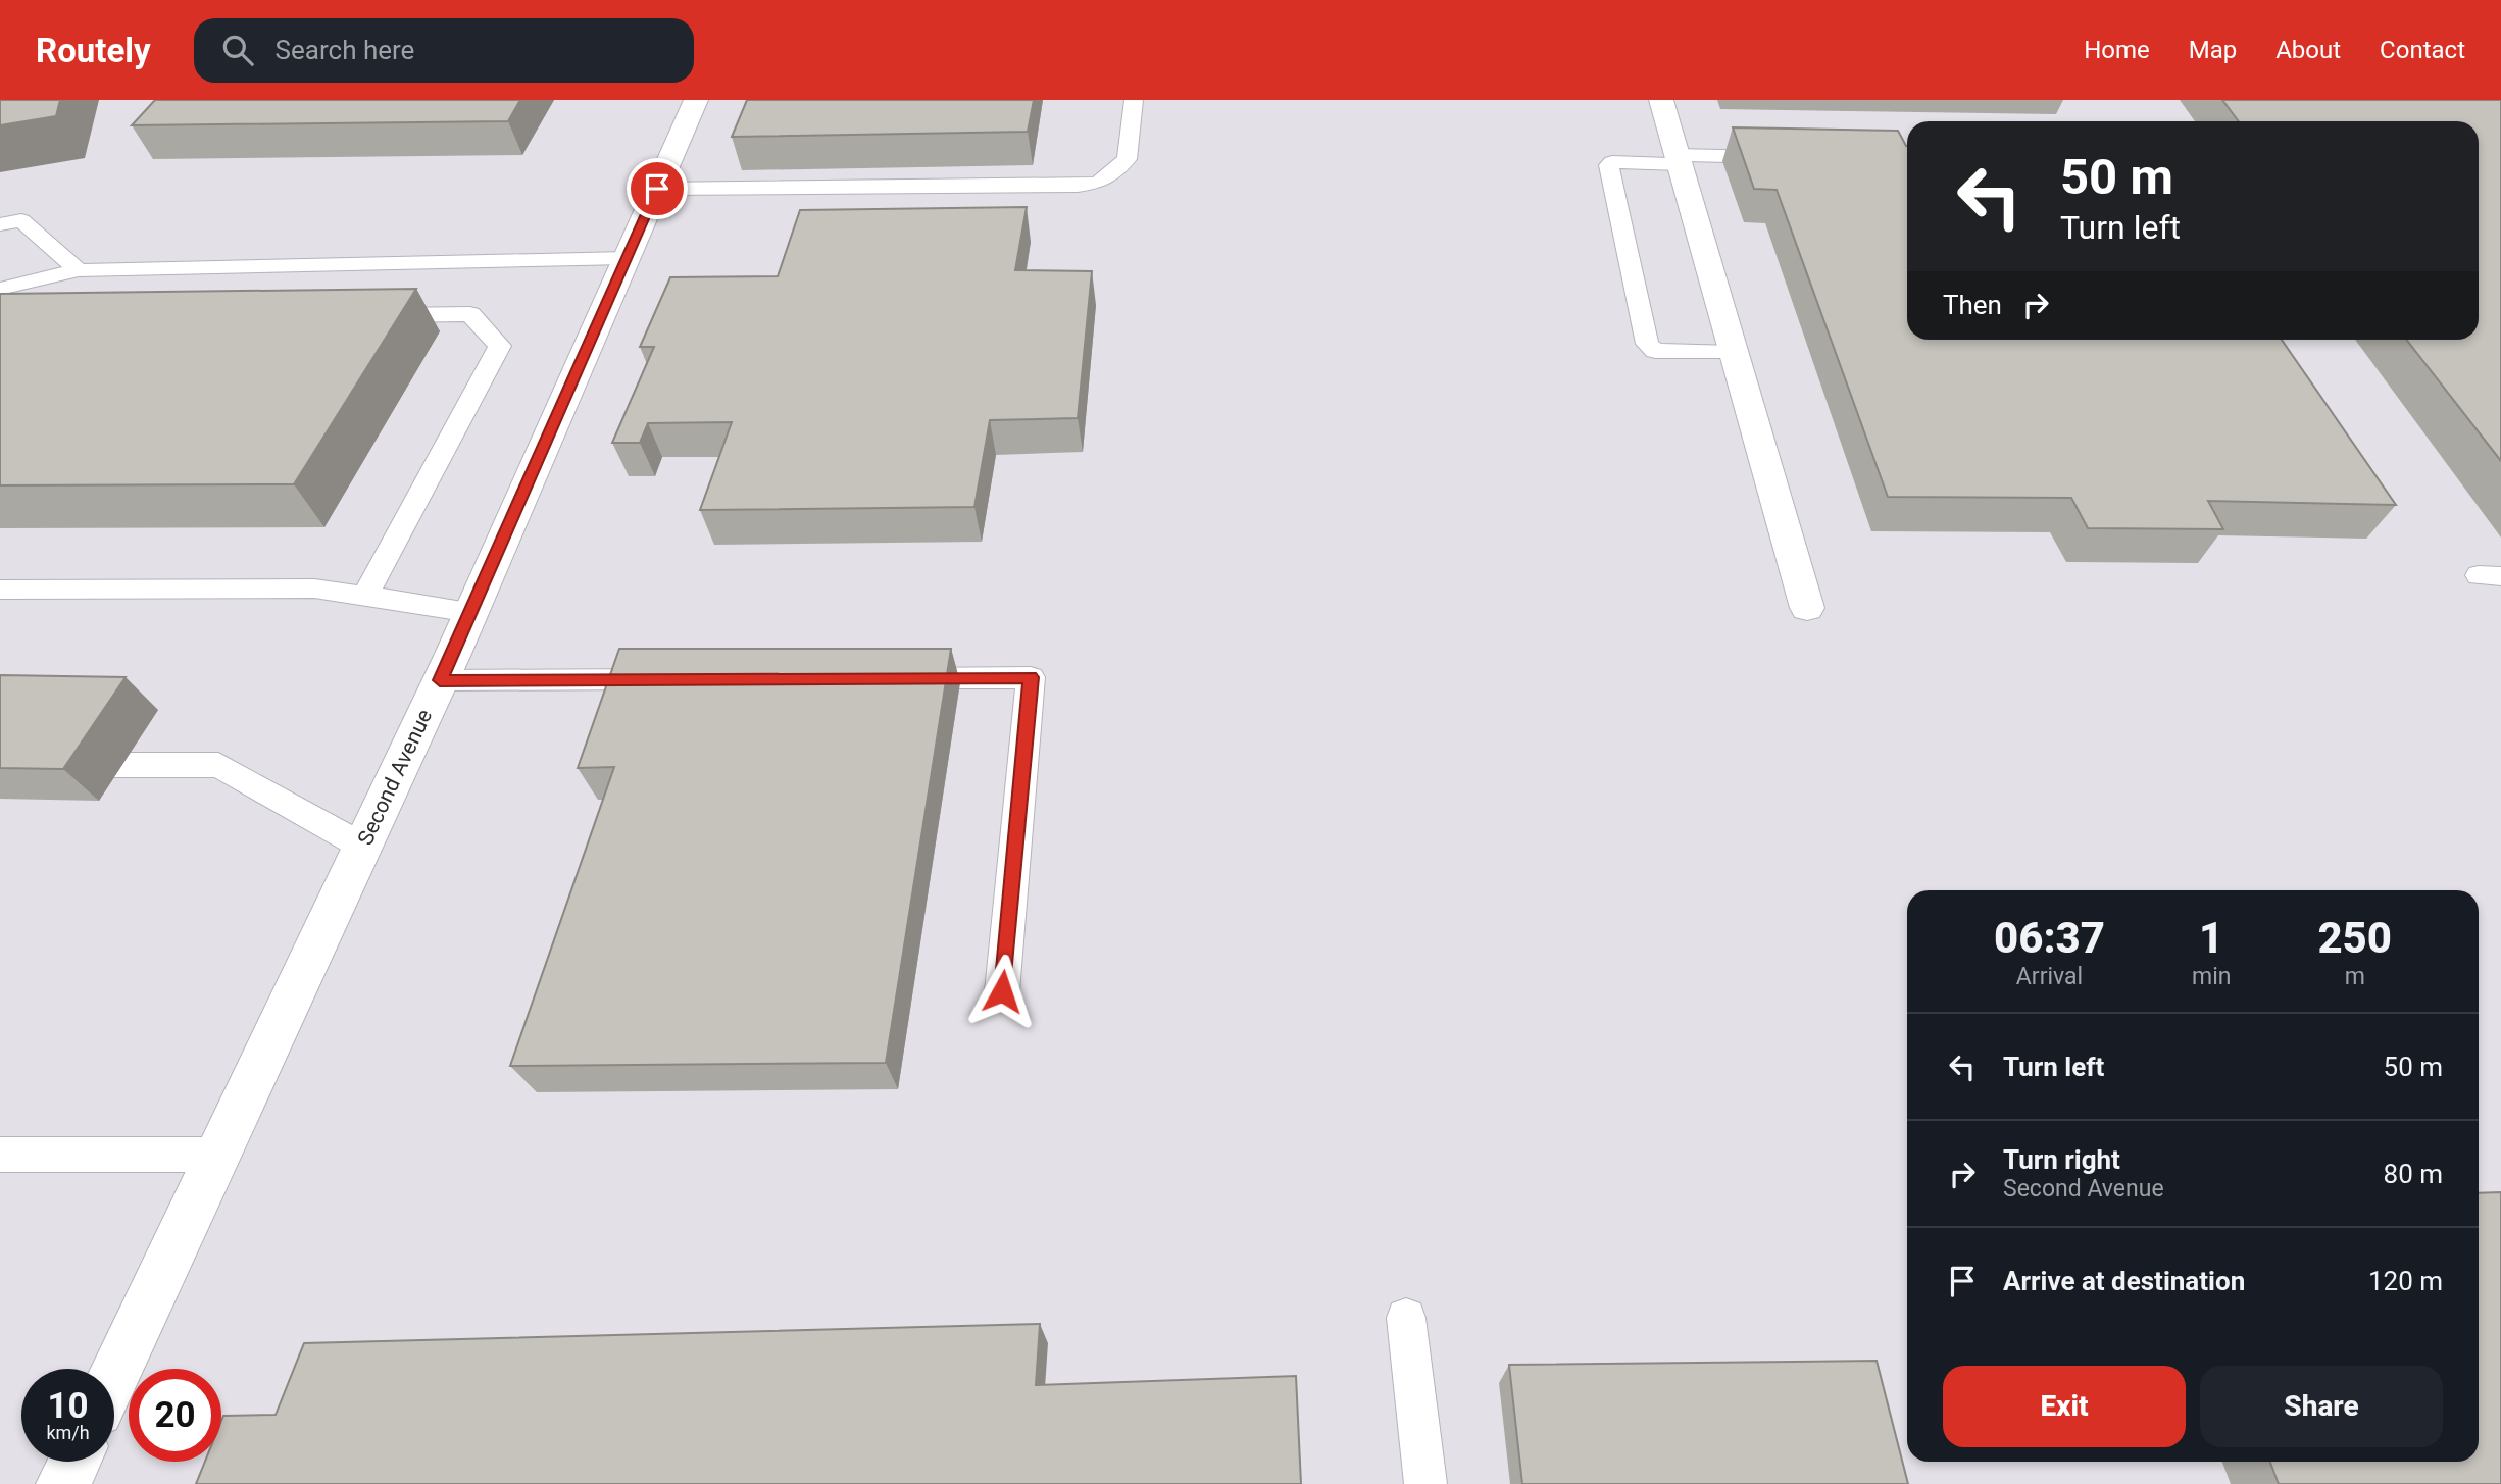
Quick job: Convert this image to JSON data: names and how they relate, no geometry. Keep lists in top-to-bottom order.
{
  "streets": {
    "street": ["Second Avenue"]
  },
  "page": {
    "header": "Routely",
    "search": "Search here",
    "nav": [
      "Home",
      "Map",
      "About",
      "Contact"
    ],
    "turn": ["50 m", "Turn left"],
    "then": "Then",
    "eta": [
      "06:37",
      "Arrival",
      "1",
      "min",
      "250",
      "m"
    ],
    "list": [
      {
        "name": "Turn left",
        "value": "50 m"
      },
      {
        "name": "Turn right",
        "note": "Second Avenue",
        "value": "80 m"
      },
      {
        "name": "Arrive at destination",
        "value": "120 m"
      }
    ],
    "buttons": ["Exit", "Share"],
    "speed": "10 km/h",
    "limit": "20"
  }
}
